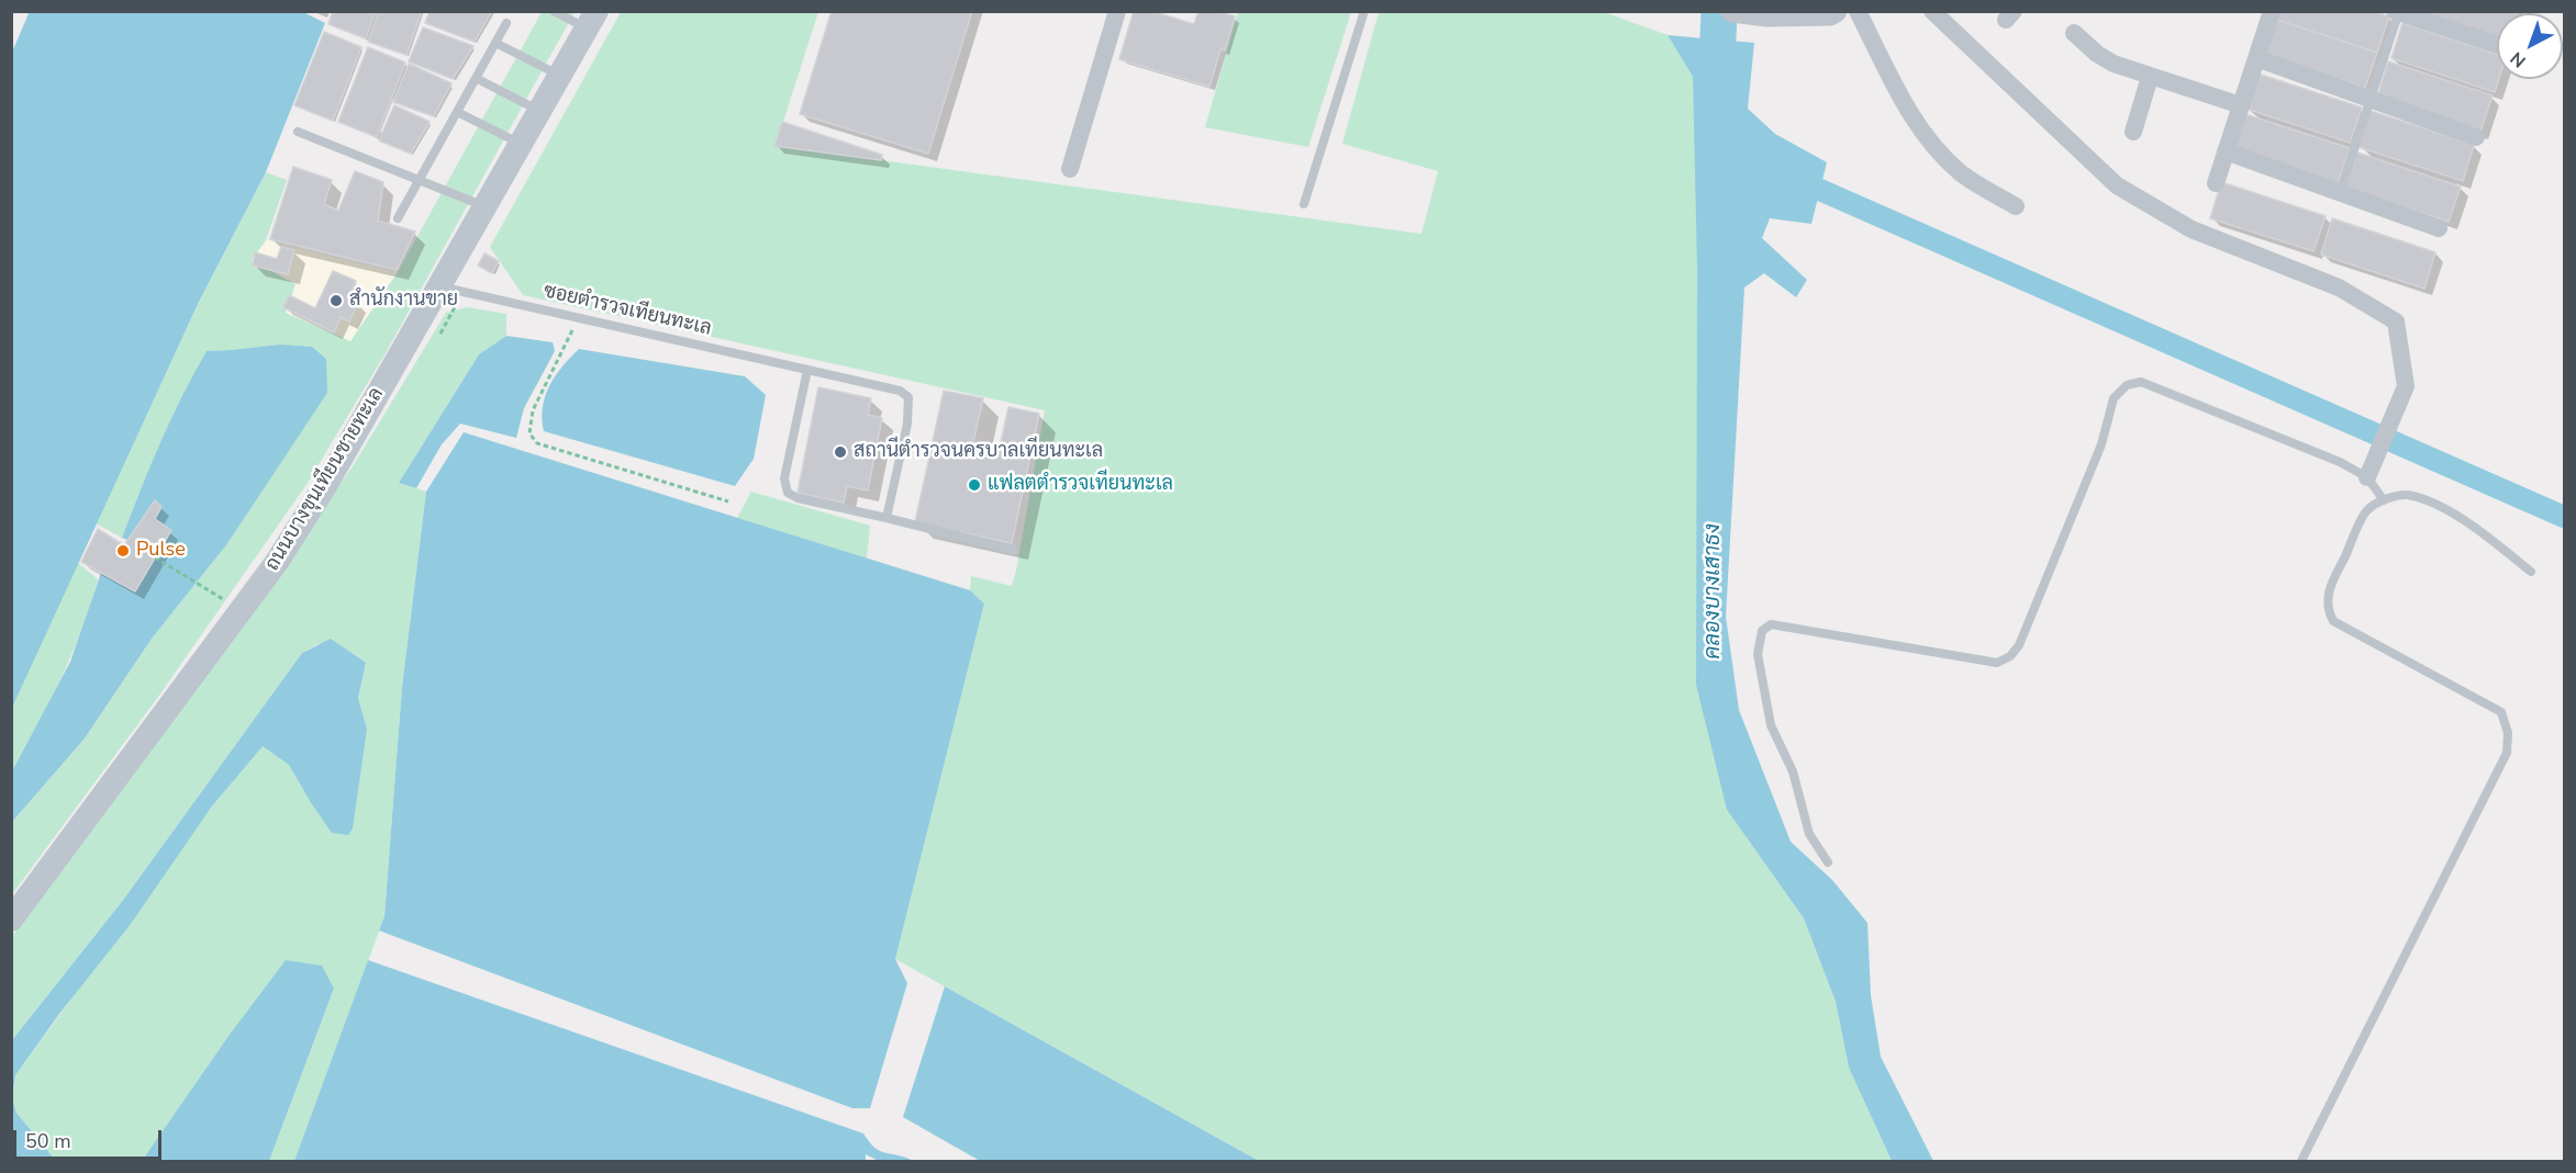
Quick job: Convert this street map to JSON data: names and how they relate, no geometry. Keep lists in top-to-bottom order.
{
  "streets": {
    "main road": ["ถนนบางขุนเทียนชายทะเล"],
    "lane": ["ซอยตำรวจเทียนทะเล"]
  },
  "crossings": [
    ["ซอยตำรวจเทียนทะเล", "ถนนบางขุนเทียนชายทะเล"]
  ],
  "water": ["คลองบางเสาธง"],
  "places": [
    "สำนักงานขาย",
    "สถานีตำรวจนครบาลเทียนทะเล",
    "แฟลตตำรวจเทียนทะเล",
    "Pulse"
  ],
  "scale_bar": "50 m",
  "north": "bottom left"
}
